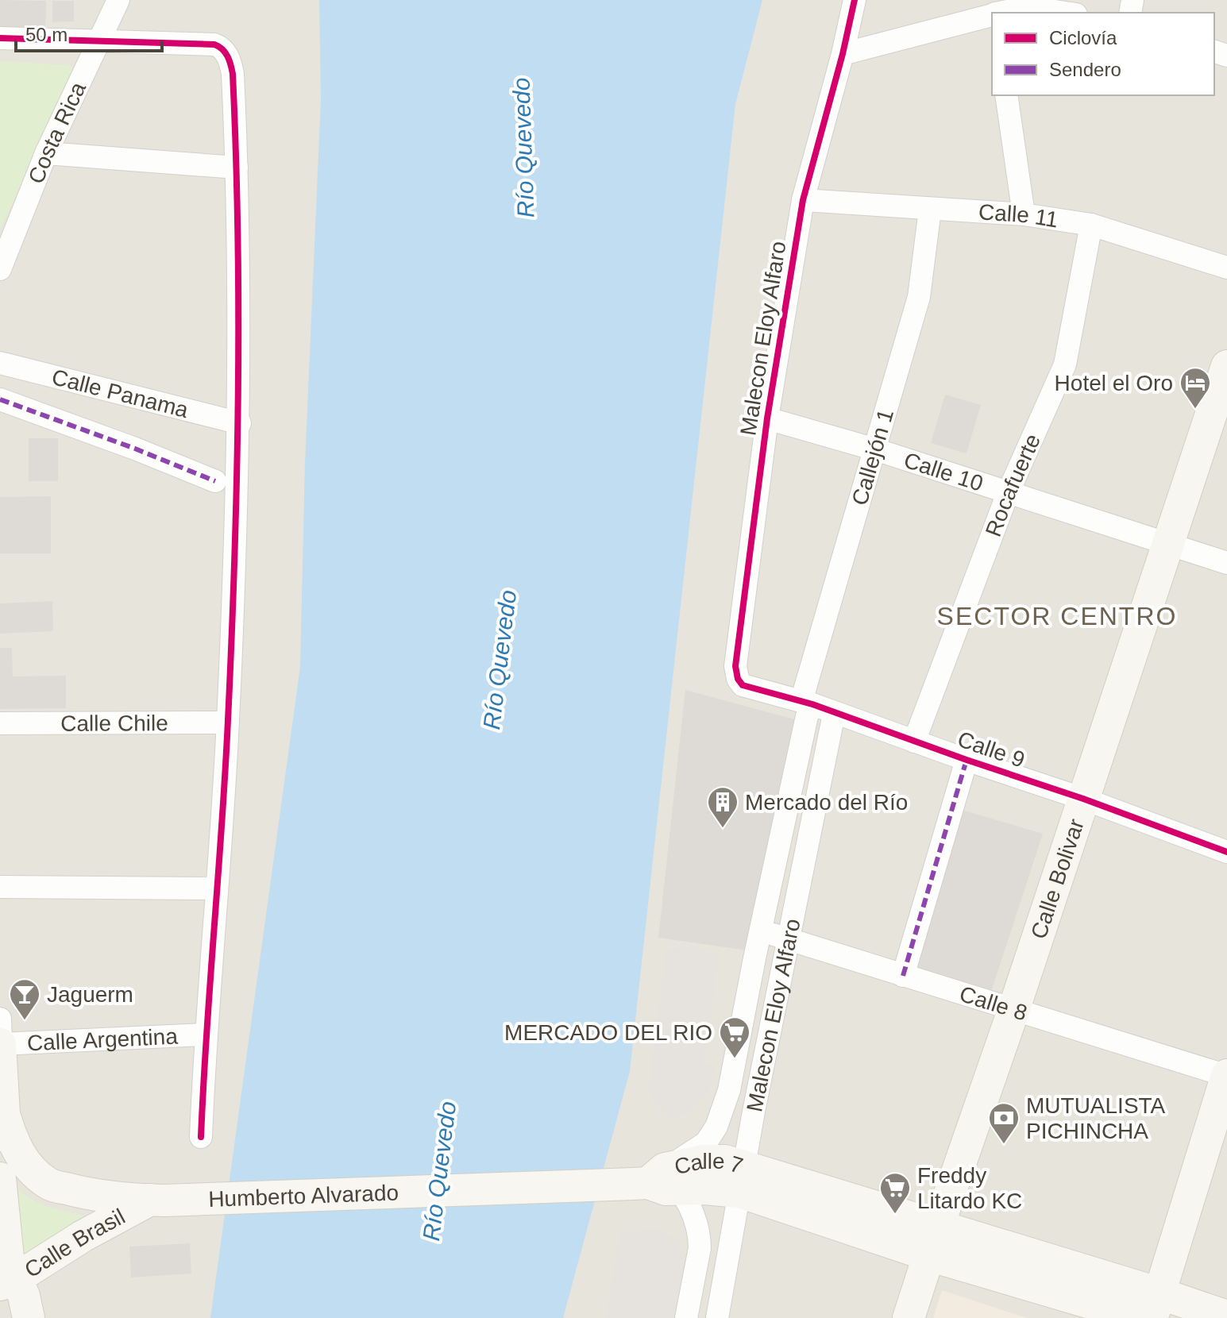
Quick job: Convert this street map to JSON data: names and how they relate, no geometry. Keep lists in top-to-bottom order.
{
  "streets": {
    "main road": [
      "Calle Bolivar",
      "Calle 7",
      "Humberto Alvarado",
      "Calle Brasil"
    ],
    "street": [
      "Costa Rica",
      "Calle 11",
      "Malecon Eloy Alfaro",
      "Calle Panama",
      "Callejón 1",
      "Calle 10",
      "Rocafuerte",
      "Calle Chile",
      "Calle 9",
      "Calle 8",
      "Calle Argentina"
    ]
  },
  "crossings": [
    ["Calle 11", "Malecon Eloy Alfaro"],
    ["Calle 11", "Callejón 1"],
    ["Calle 11", "Rocafuerte"],
    ["Malecon Eloy Alfaro", "Callejón 1"],
    ["Malecon Eloy Alfaro", "Calle 10"],
    ["Malecon Eloy Alfaro", "Calle 9"],
    ["Malecon Eloy Alfaro", "Calle 8"],
    ["Malecon Eloy Alfaro", "Calle 7"],
    ["Malecon Eloy Alfaro", "Humberto Alvarado"],
    ["Callejón 1", "Calle 10"],
    ["Callejón 1", "Calle 9"],
    ["Calle 10", "Rocafuerte"],
    ["Calle 10", "Calle Bolivar"],
    ["Rocafuerte", "Calle 9"],
    ["Calle 9", "Calle Bolivar"],
    ["Calle Bolivar", "Calle 8"],
    ["Calle Bolivar", "Calle 7"],
    ["Calle 7", "Humberto Alvarado"],
    ["Humberto Alvarado", "Calle Brasil"]
  ],
  "districts": ["SECTOR CENTRO"],
  "water": ["Río Quevedo"],
  "places": {
    "hotel": ["Hotel el Oro"],
    "building": ["Mercado del Río"],
    "bar": ["Jaguerm"],
    "supermarket": ["MERCADO DEL RIO", "Freddy Litardo KC"],
    "bank": ["MUTUALISTA PICHINCHA"]
  },
  "legend": ["Ciclovía", "Sendero"],
  "scale_bar": "50 m"
}
